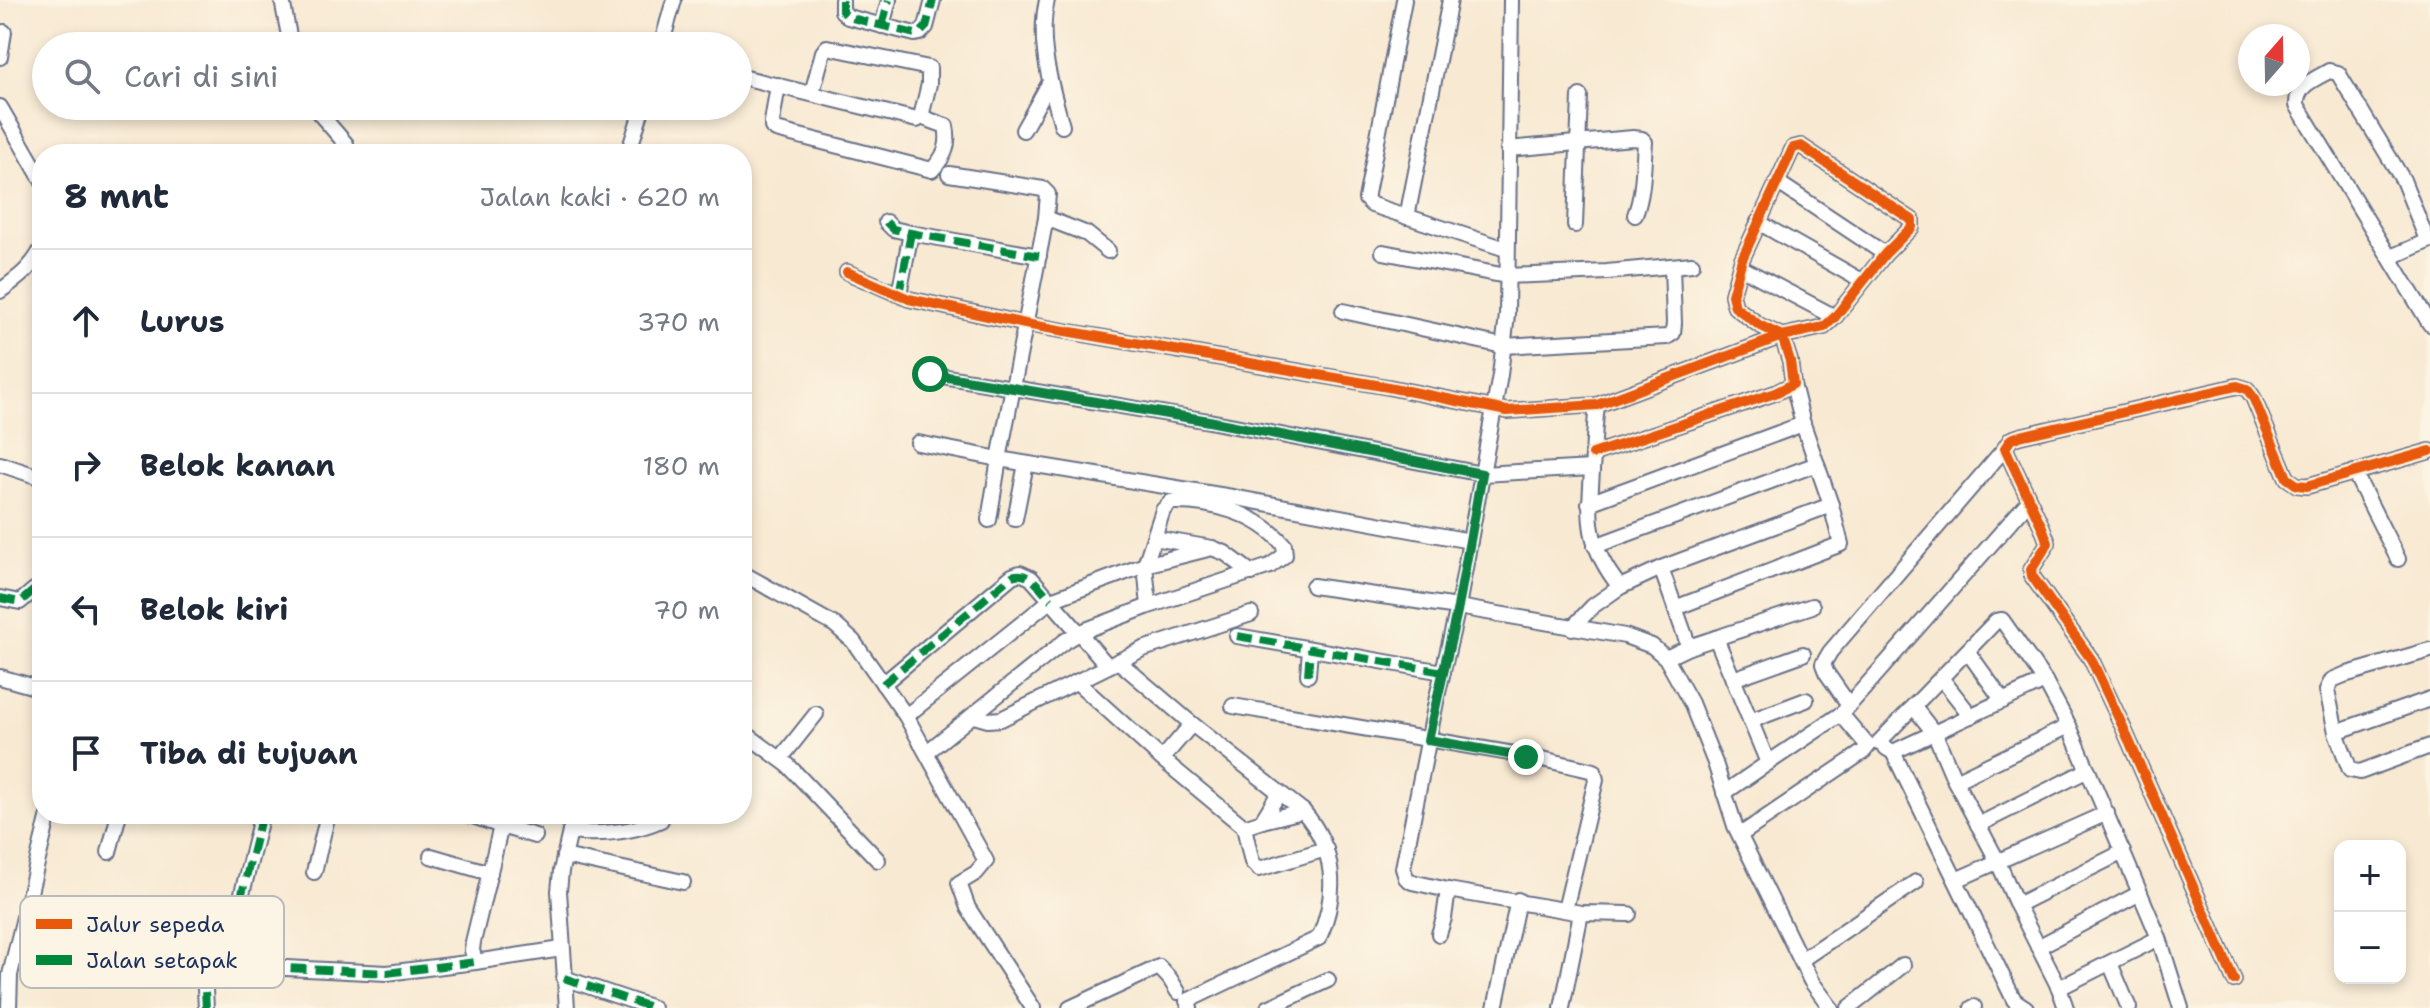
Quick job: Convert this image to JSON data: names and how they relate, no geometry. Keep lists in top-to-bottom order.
{
  "legend": ["Jalur sepeda", "Jalan setapak"],
  "north": "top",
  "page": {
    "search": "Cari di sini",
    "heading": ["8 mnt", "Jalan kaki · 620 m"],
    "list": [
      ["Lurus", "370 m"],
      ["Belok kanan", "180 m"],
      ["Belok kiri", "70 m"],
      "Tiba di tujuan"
    ],
    "map_buttons": ["+", "−"]
  }
}
